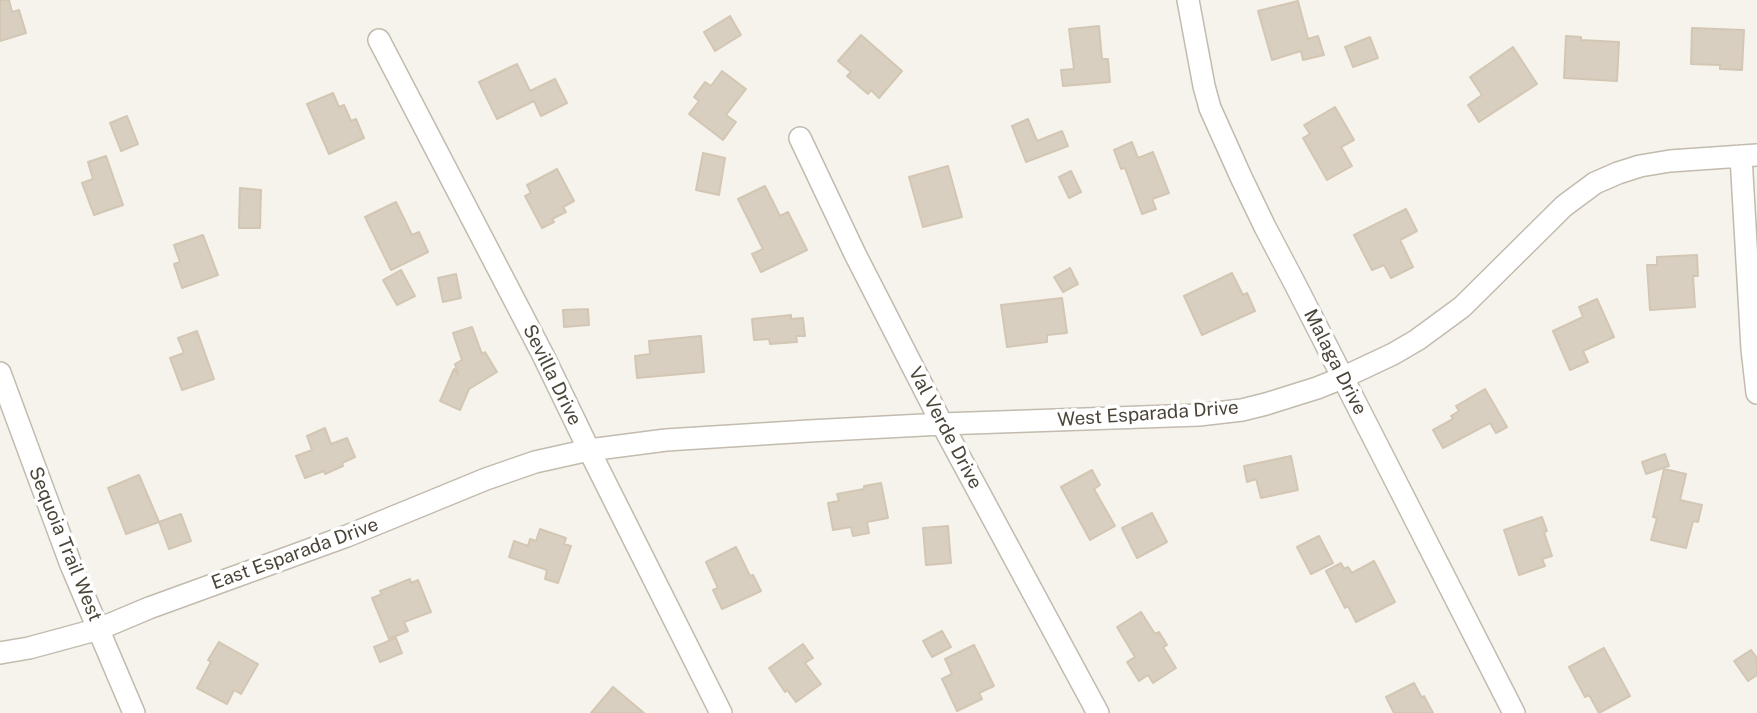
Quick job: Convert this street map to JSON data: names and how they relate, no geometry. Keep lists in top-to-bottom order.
{
  "streets": {
    "street": [
      "Malaga Drive",
      "Sevilla Drive",
      "West Esparada Drive",
      "Val Verde Drive",
      "Sequoia Trail West",
      "East Esparada Drive"
    ]
  },
  "crossings": [
    ["Malaga Drive", "West Esparada Drive"],
    ["Sevilla Drive", "West Esparada Drive"],
    ["Sevilla Drive", "East Esparada Drive"],
    ["West Esparada Drive", "Val Verde Drive"],
    ["West Esparada Drive", "East Esparada Drive"],
    ["Sequoia Trail West", "East Esparada Drive"]
  ]
}
